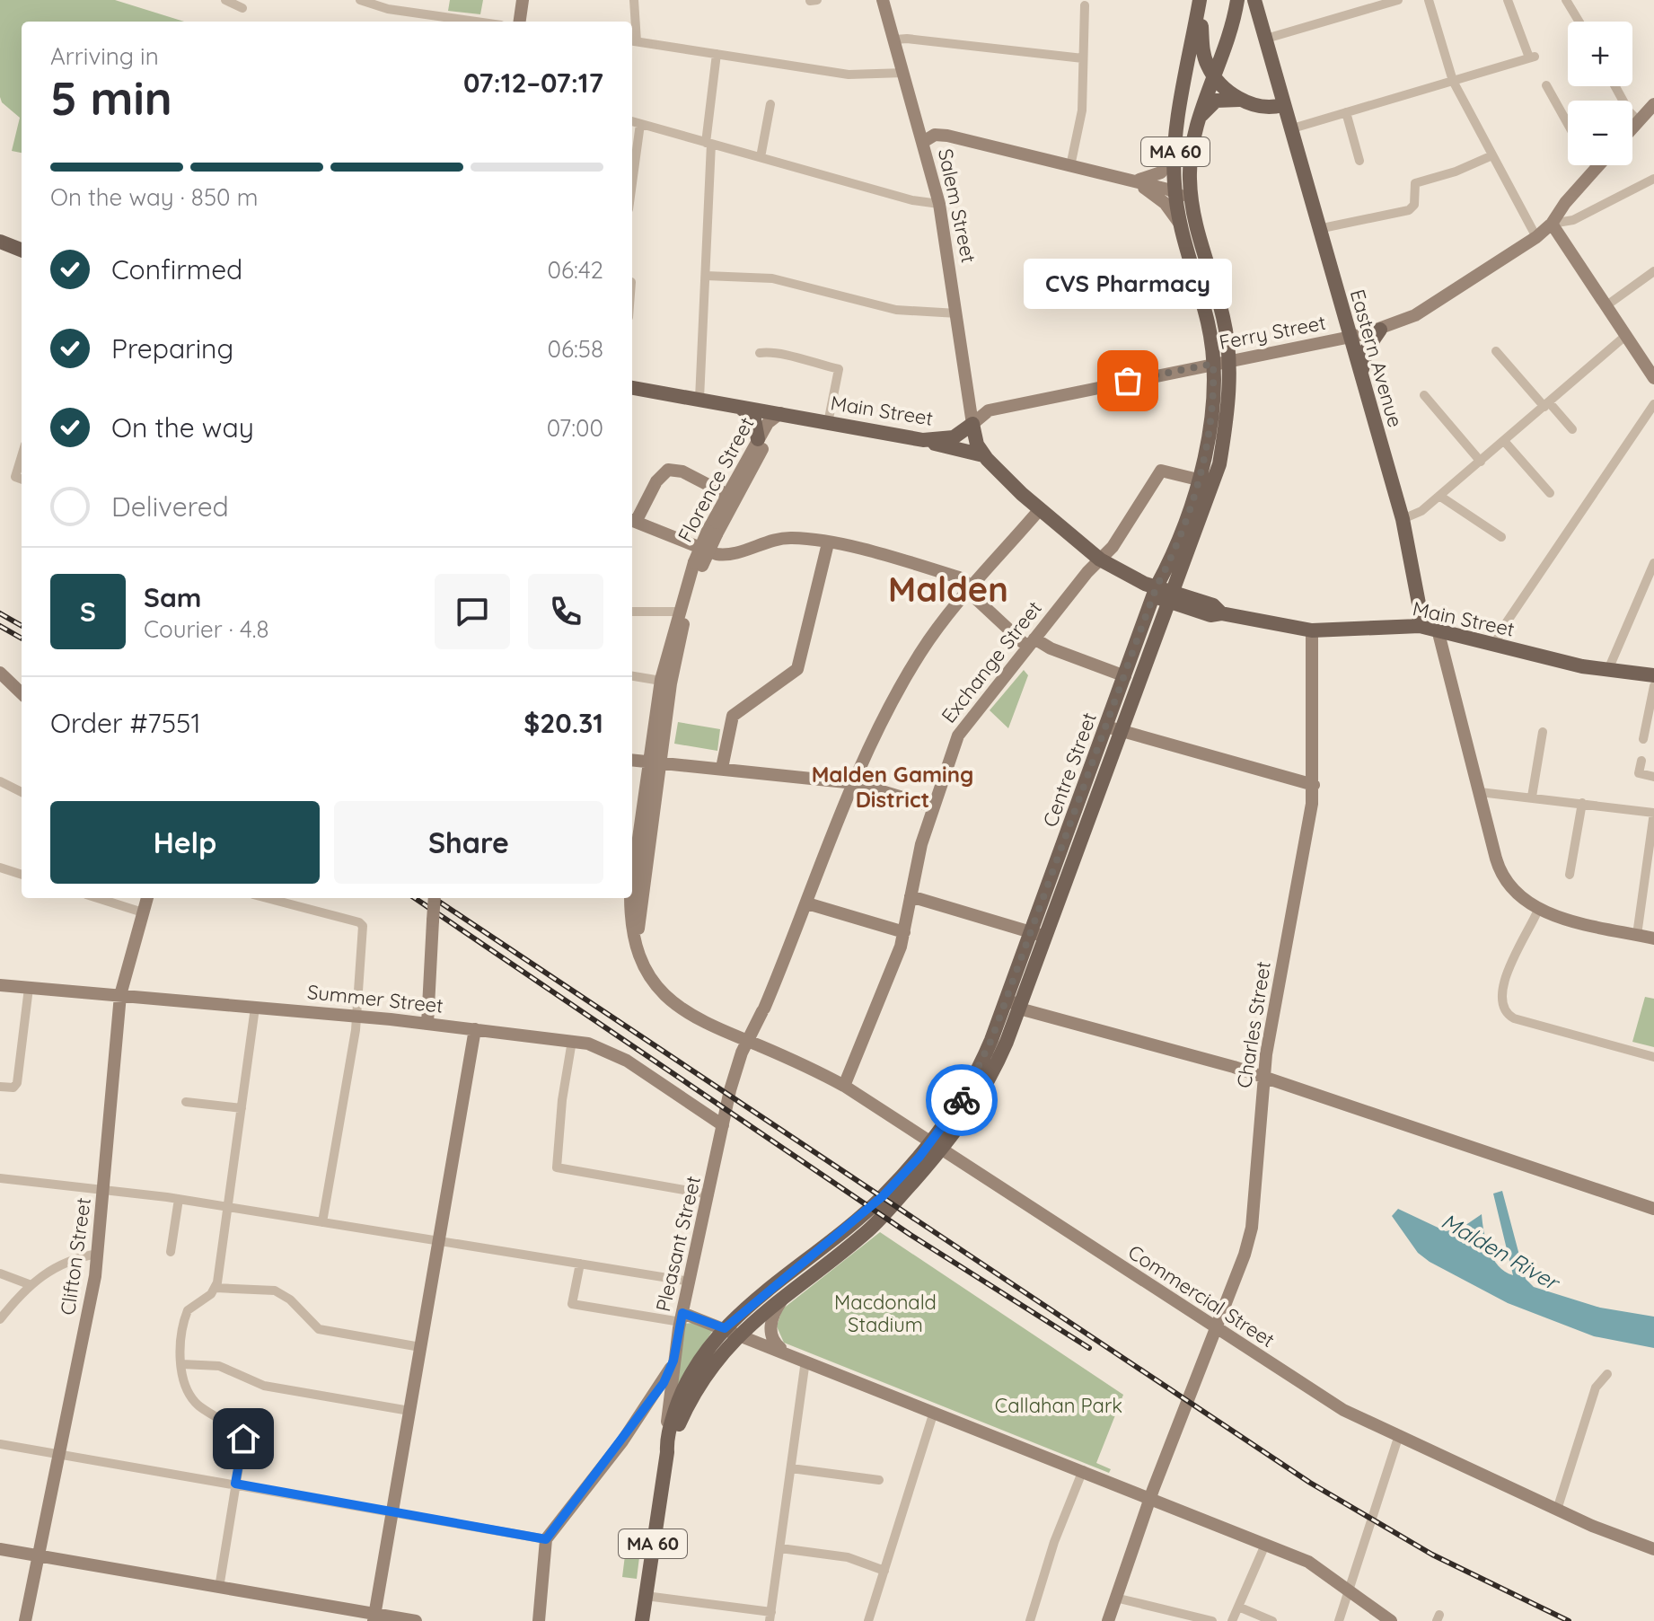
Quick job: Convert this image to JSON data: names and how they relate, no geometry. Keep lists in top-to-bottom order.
{
  "streets": {
    "main road": [
      "MA 60",
      "Eastern Avenue",
      "Main Street",
      "Centre Street",
      "Pleasant Street"
    ],
    "street": [
      "Salem Street",
      "Ferry Street",
      "Florence Street",
      "Exchange Street",
      "Summer Street",
      "Charles Street",
      "Clifton Street",
      "Commercial Street"
    ]
  },
  "crossings": [
    ["Salem Street", "Ferry Street"],
    ["Salem Street", "Main Street"],
    ["Ferry Street", "Eastern Avenue"],
    ["Ferry Street", "Main Street"],
    ["Ferry Street", "Centre Street"],
    ["Eastern Avenue", "Main Street"],
    ["Main Street", "Florence Street"],
    ["Main Street", "Exchange Street"],
    ["Main Street", "Centre Street"],
    ["Main Street", "Charles Street"],
    ["Main Street", "Pleasant Street"],
    ["Florence Street", "Pleasant Street"],
    ["Florence Street", "Commercial Street"],
    ["Exchange Street", "Centre Street"],
    ["Exchange Street", "Commercial Street"],
    ["Centre Street", "Pleasant Street"],
    ["Centre Street", "Commercial Street"],
    ["Summer Street", "Pleasant Street"],
    ["Summer Street", "Clifton Street"],
    ["Charles Street", "Commercial Street"],
    ["Pleasant Street", "Commercial Street"]
  ],
  "districts": ["Malden", "Malden Gaming District"],
  "water": ["Malden River"],
  "parks": ["Macdonald Stadium", "Callahan Park"],
  "places": ["CVS Pharmacy"],
  "page": {
    "map_buttons": ["+", "−"],
    "heading": ["5 min", "Arriving in", "07:12–07:17"],
    "panel": [
      "Sam",
      "Courier · 4.8",
      "Order #7551",
      "$20.31"
    ],
    "bar": "On the way · 850 m",
    "list": [
      ["Confirmed", "06:42"],
      ["Preparing", "06:58"],
      ["On the way", "07:00"],
      "Delivered"
    ],
    "bubble": "CVS Pharmacy",
    "round": "S",
    "buttons": ["Help", "Share"]
  }
}
